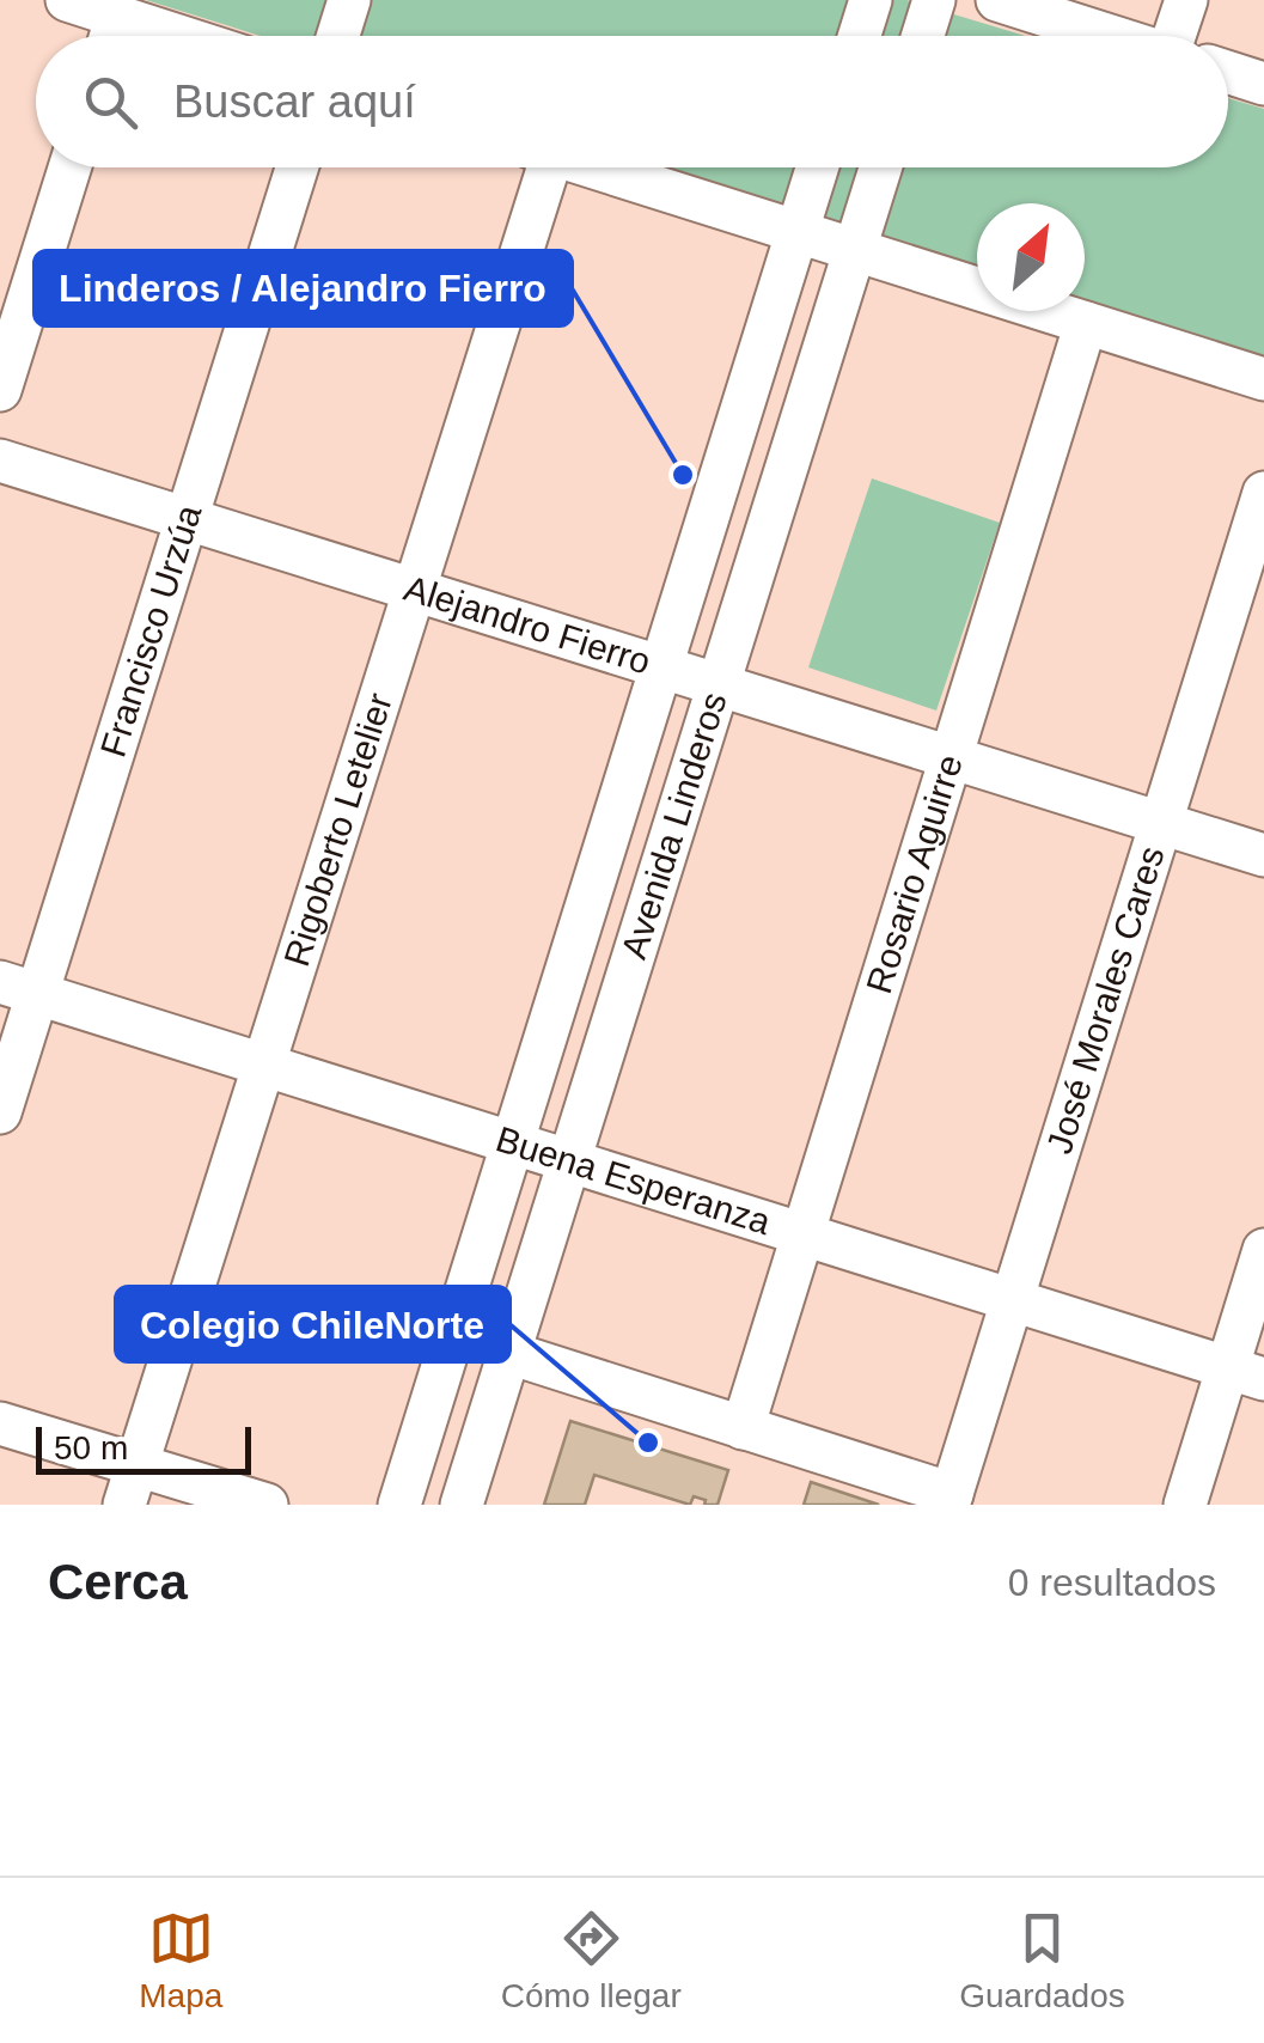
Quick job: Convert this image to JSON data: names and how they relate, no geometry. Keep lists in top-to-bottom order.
{
  "streets": {
    "street": [
      "Alejandro Fierro",
      "Francisco Urzúa",
      "Avenida Linderos",
      "Rigoberto Letelier",
      "Rosario Aguirre",
      "José Morales Cares",
      "Buena Esperanza"
    ]
  },
  "crossings": [
    ["Alejandro Fierro", "Francisco Urzúa"],
    ["Alejandro Fierro", "Avenida Linderos"],
    ["Alejandro Fierro", "Rigoberto Letelier"],
    ["Alejandro Fierro", "Rosario Aguirre"],
    ["Alejandro Fierro", "José Morales Cares"],
    ["Francisco Urzúa", "Buena Esperanza"],
    ["Avenida Linderos", "Buena Esperanza"],
    ["Rigoberto Letelier", "Buena Esperanza"],
    ["Rosario Aguirre", "Buena Esperanza"],
    ["José Morales Cares", "Buena Esperanza"]
  ],
  "places": ["Linderos / Alejandro Fierro", "Colegio ChileNorte"],
  "scale_bar": "50 m",
  "north": "top right",
  "page": {
    "search": "Buscar aquí",
    "scale": "50 m",
    "heading": ["Cerca", "0 resultados"],
    "nav": ["Mapa", "Cómo llegar", "Guardados"]
  }
}
